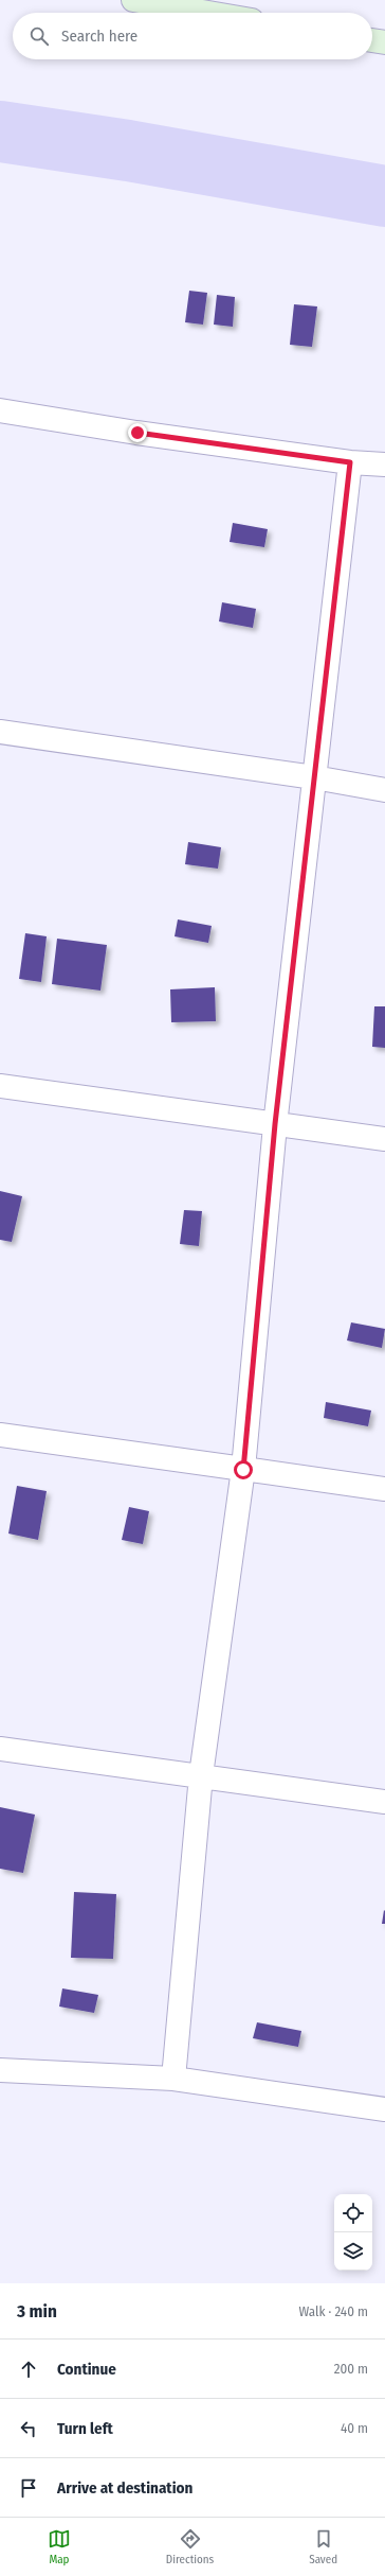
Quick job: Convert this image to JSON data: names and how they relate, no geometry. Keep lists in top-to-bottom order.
{
  "page": {
    "search": "Search here",
    "heading": ["3 min", "Walk · 240 m"],
    "list": [
      ["Continue", "200 m"],
      ["Turn left", "40 m"],
      "Arrive at destination"
    ],
    "nav": ["Map", "Directions", "Saved"]
  }
}
